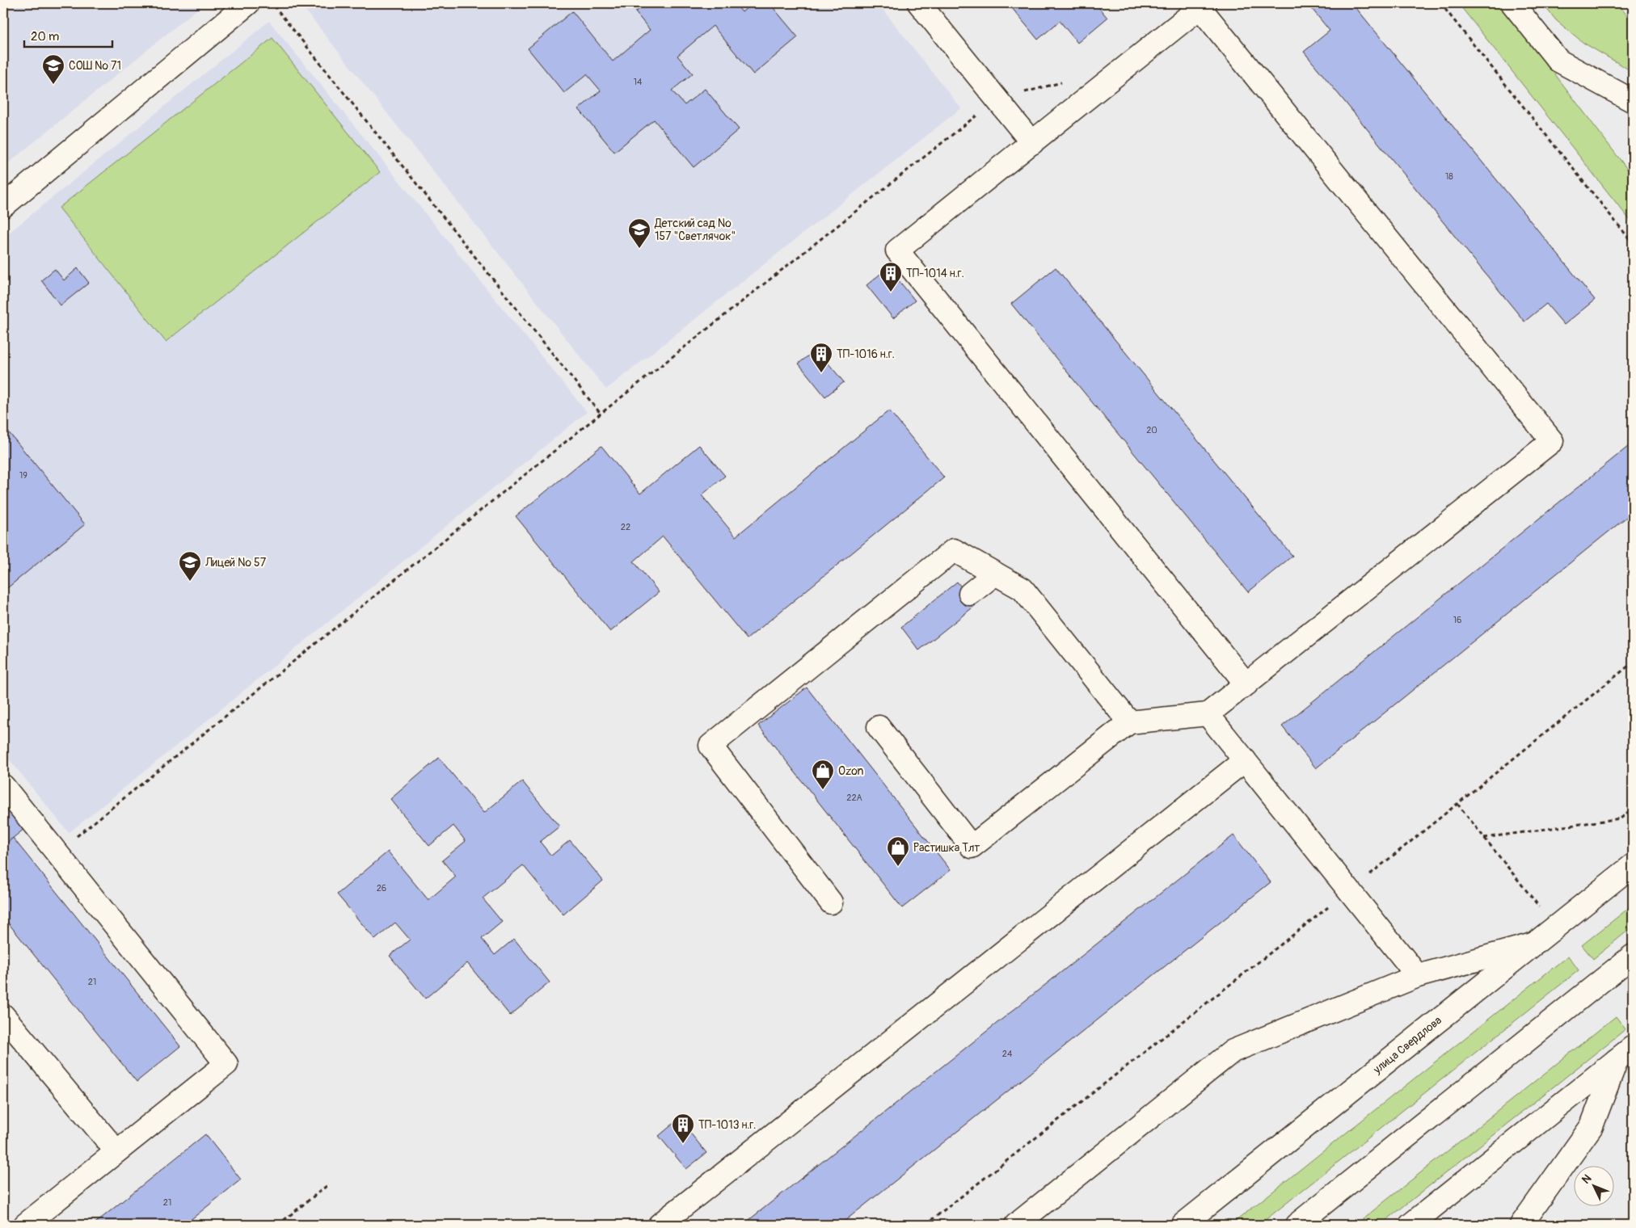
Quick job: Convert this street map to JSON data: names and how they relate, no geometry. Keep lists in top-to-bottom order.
{
  "streets": {
    "main road": ["улица Свердлова"]
  },
  "places": {
    "school or university": ["СОШ № 71", "Детский сад № 157 \"Светлячок\"", "Лицей № 57"],
    "building": ["ТП-1014 н.г.", "ТП-1016 н.г.", "ТП-1013 н.г."],
    "shop": ["Ozon", "Растишка Тлт"]
  },
  "house_numbers": [
    "14",
    "18",
    "20",
    "19",
    "22",
    "16",
    "22А",
    "26",
    "21",
    "24",
    "21"
  ],
  "scale_bar": "20 m",
  "north": "top left"
}
